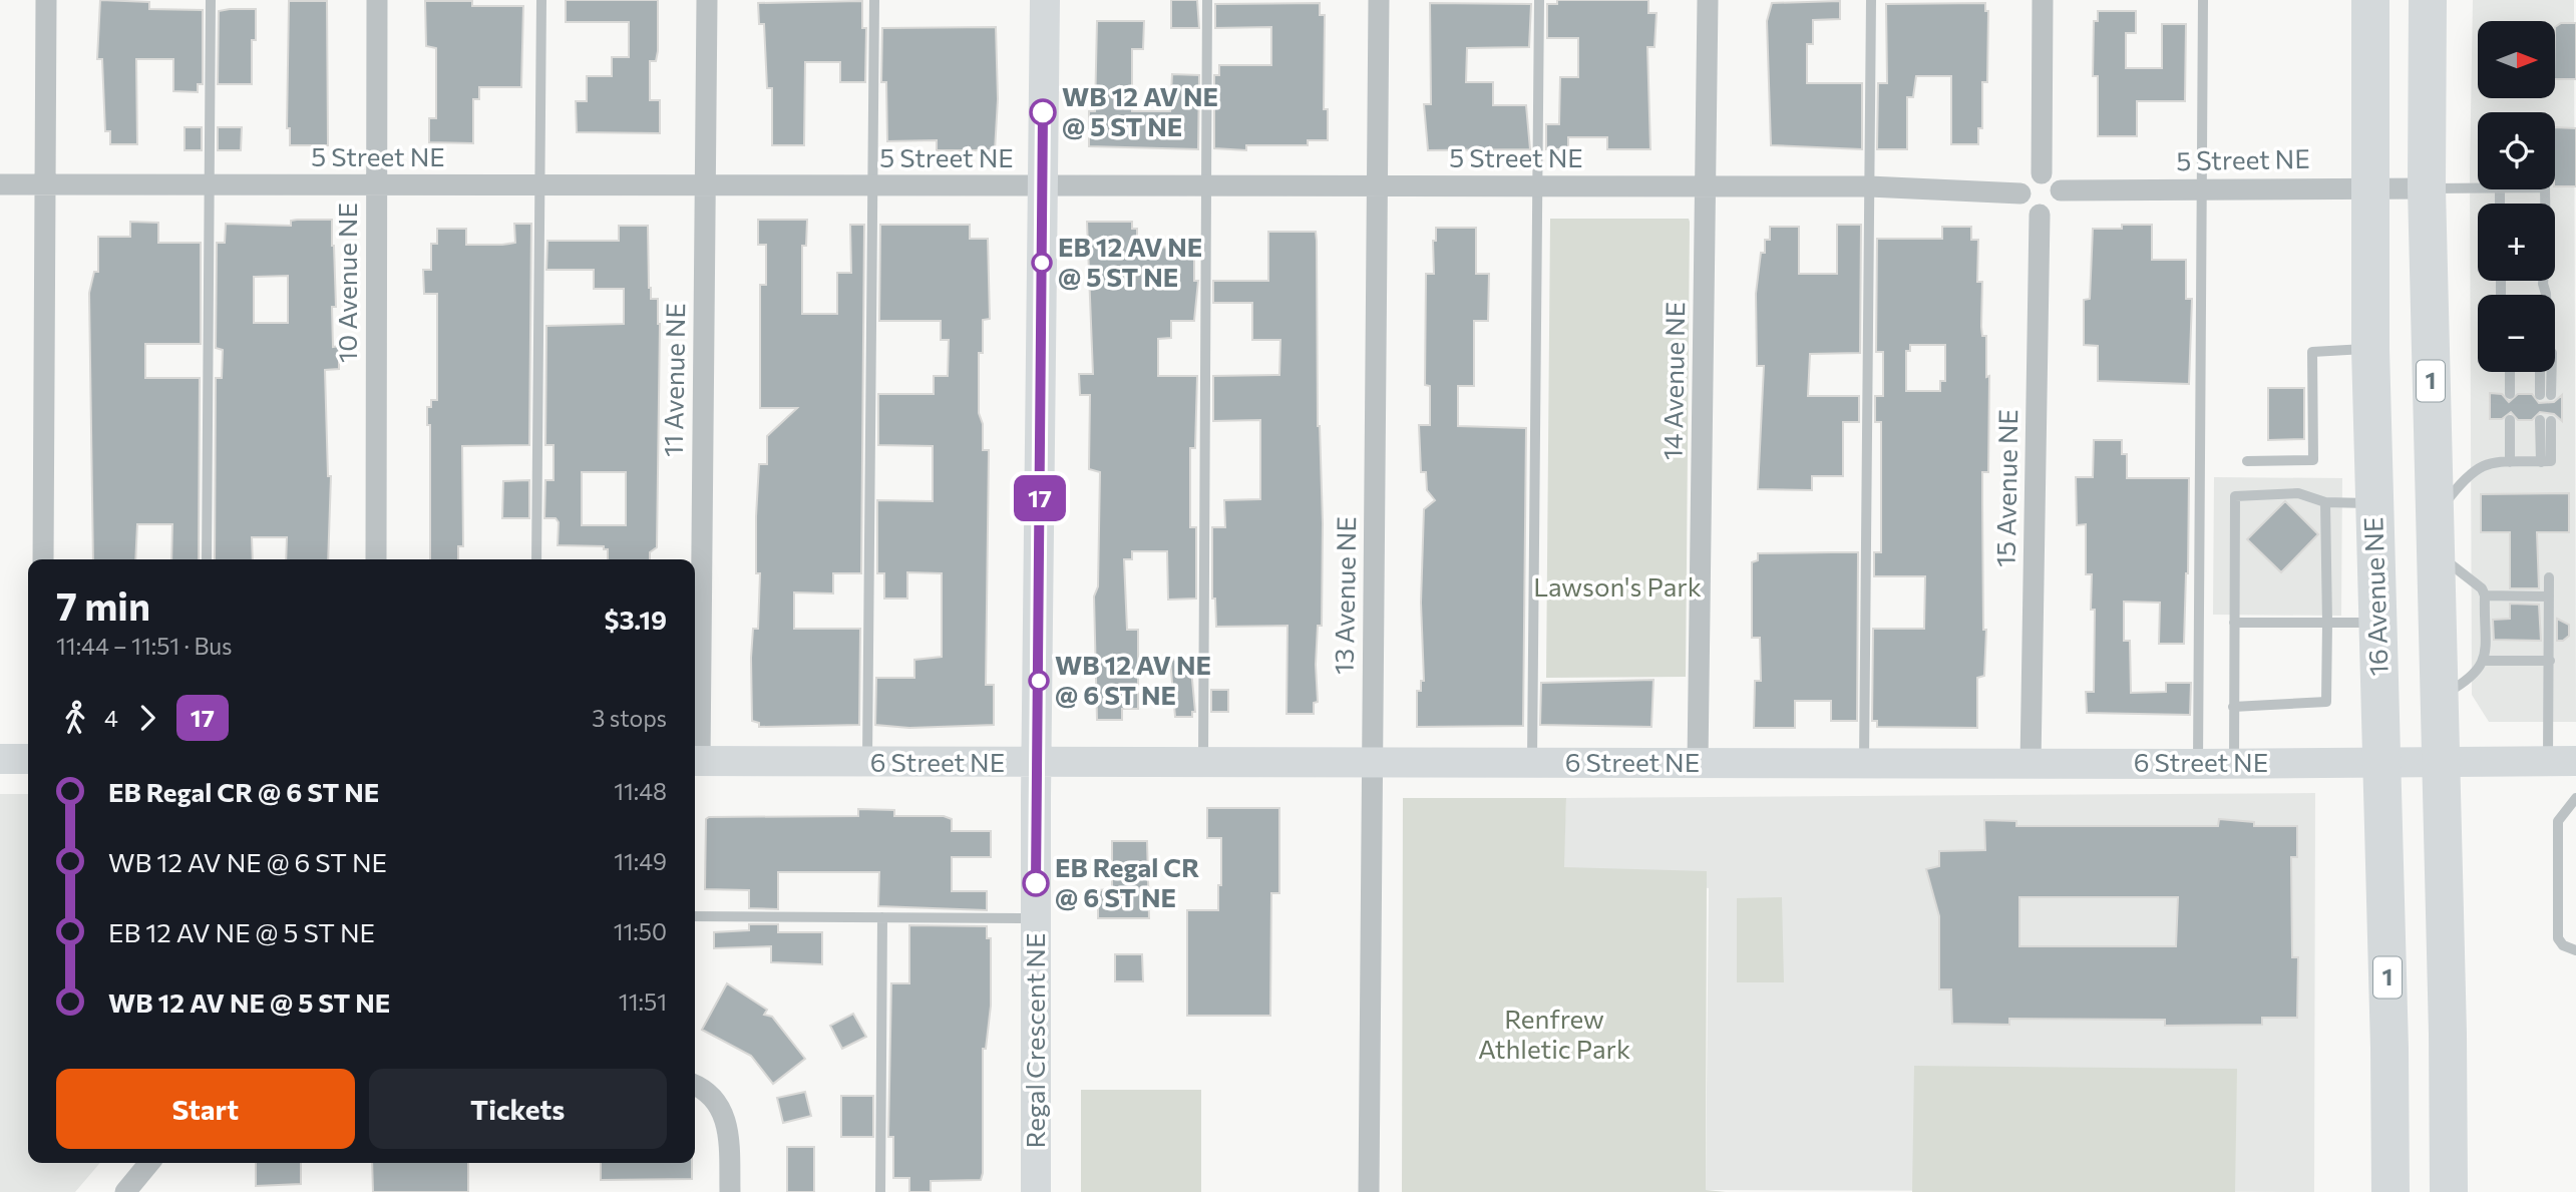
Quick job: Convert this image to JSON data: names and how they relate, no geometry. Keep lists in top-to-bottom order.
{
  "streets": {
    "highway": ["1", "16 Avenue NE"],
    "street": [
      "5 Street NE",
      "10 Avenue NE",
      "11 Avenue NE",
      "14 Avenue NE",
      "15 Avenue NE",
      "13 Avenue NE",
      "6 Street NE",
      "Regal Crescent NE"
    ]
  },
  "crossings": [
    ["5 Street NE", "10 Avenue NE"],
    ["5 Street NE", "11 Avenue NE"],
    ["5 Street NE", "14 Avenue NE"],
    ["5 Street NE", "1"],
    ["5 Street NE", "15 Avenue NE"],
    ["5 Street NE", "13 Avenue NE"],
    ["5 Street NE", "16 Avenue NE"],
    ["5 Street NE", "Regal Crescent NE"],
    ["11 Avenue NE", "6 Street NE"],
    ["14 Avenue NE", "6 Street NE"],
    ["1", "6 Street NE"],
    ["15 Avenue NE", "6 Street NE"],
    ["13 Avenue NE", "6 Street NE"],
    ["16 Avenue NE", "6 Street NE"],
    ["6 Street NE", "Regal Crescent NE"]
  ],
  "parks": ["Lawson's Park", "Renfrew Athletic Park"],
  "places": [
    "WB 12 AV NE @ 5 ST NE",
    "EB 12 AV NE @ 5 ST NE",
    "WB 12 AV NE @ 6 ST NE",
    "EB Regal CR @ 6 ST NE"
  ],
  "lines": ["bus line 17"],
  "north": "right",
  "page": {
    "on_map": "17",
    "map_buttons": ["+", "−"],
    "heading": ["7 min", "11:44 – 11:51 · Bus", "$3.19"],
    "legs": ["4", "17", "3 stops"],
    "list": [
      {
        "name": "EB Regal CR @ 6 ST NE",
        "value": "11:48"
      },
      {
        "name": "WB 12 AV NE @ 6 ST NE",
        "value": "11:49"
      },
      {
        "name": "EB 12 AV NE @ 5 ST NE",
        "value": "11:50"
      },
      {
        "name": "WB 12 AV NE @ 5 ST NE",
        "value": "11:51"
      }
    ],
    "buttons": ["Start", "Tickets"]
  }
}
